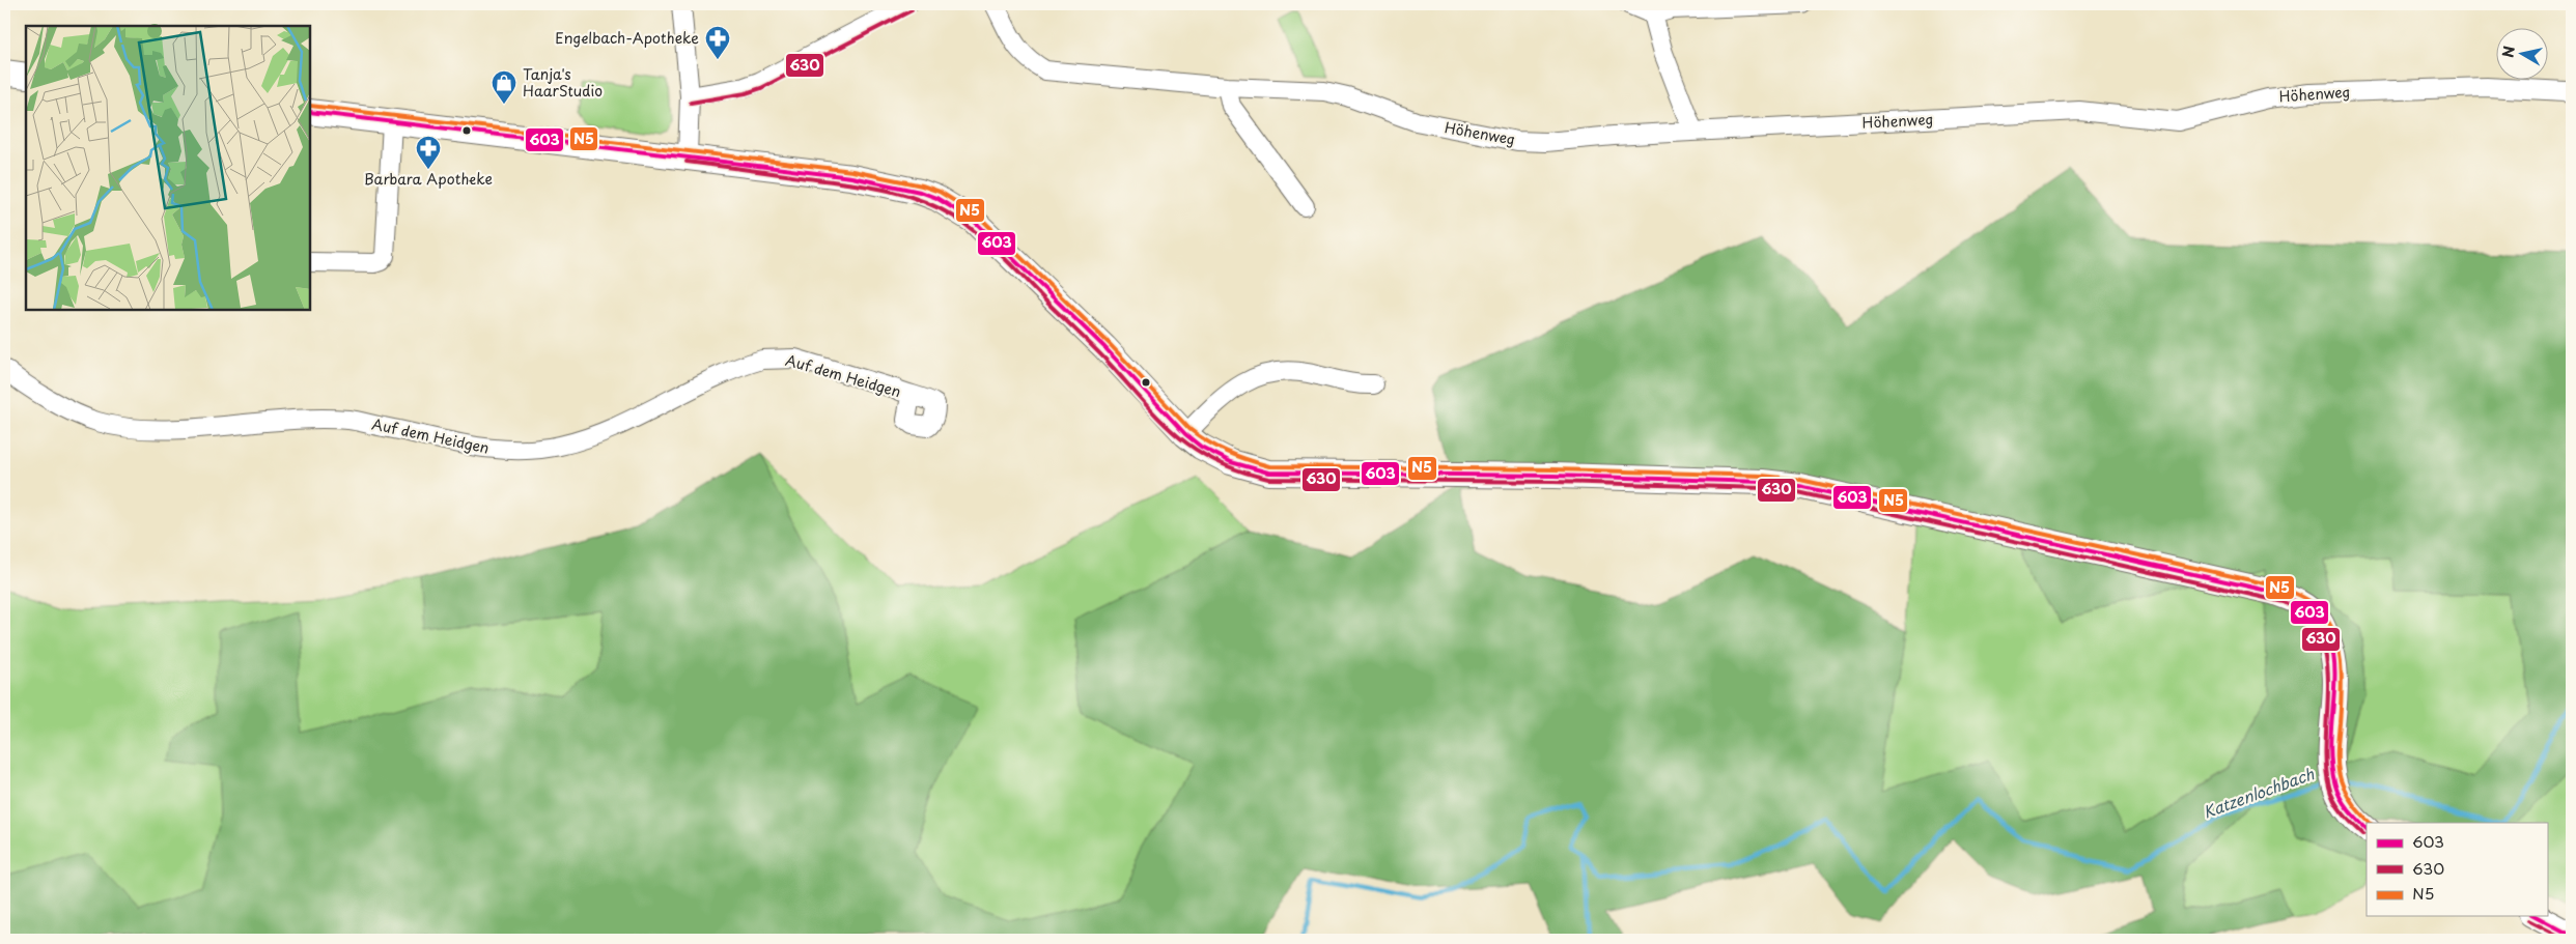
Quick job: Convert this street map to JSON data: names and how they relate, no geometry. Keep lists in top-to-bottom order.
{
  "streets": {
    "street": ["Höhenweg", "Auf dem Heidgen"]
  },
  "water": ["Katzenlochbach"],
  "places": {
    "pharmacy": ["Engelbach-Apotheke", "Barbara Apotheke"],
    "shop": ["Tanja's HaarStudio"]
  },
  "lines": ["transit line 630", "transit line N5", "transit line 603"],
  "legend": ["603", "630", "N5"],
  "north": "left"
}
